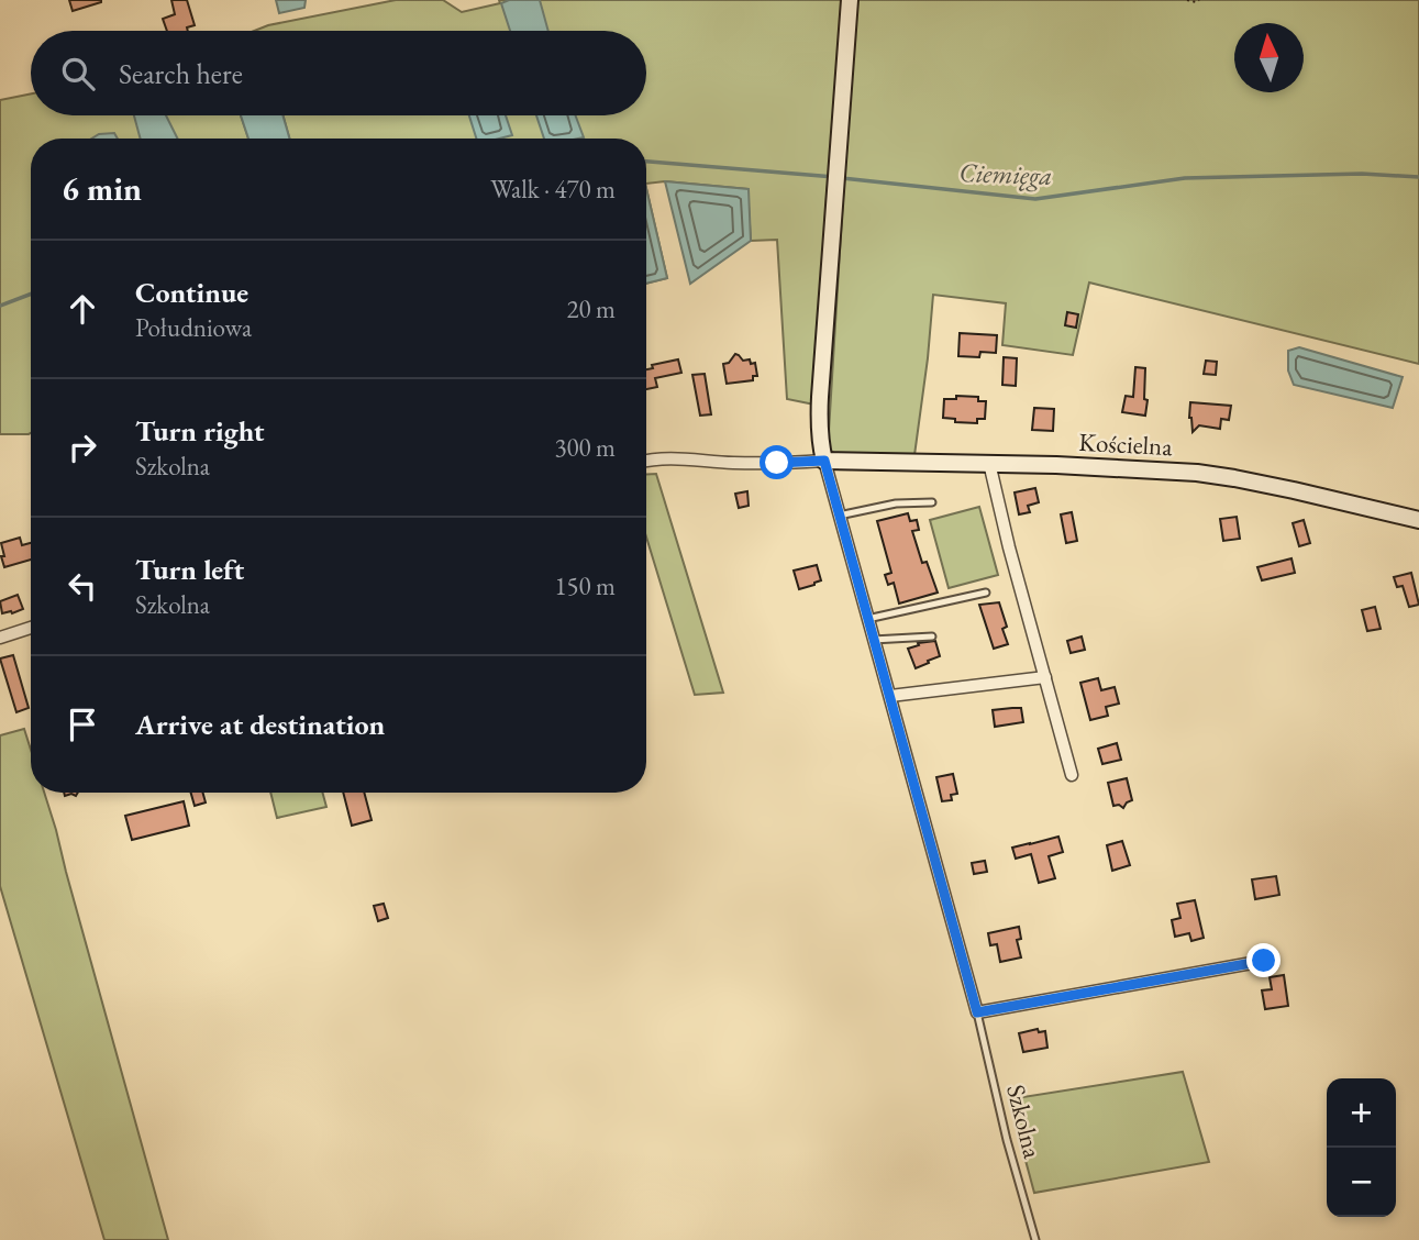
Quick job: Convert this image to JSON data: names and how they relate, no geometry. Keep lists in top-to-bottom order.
{
  "streets": {
    "street": ["Kościelna", "Szkolna"]
  },
  "crossings": [
    ["Kościelna", "Szkolna"]
  ],
  "water": ["Ciemięga"],
  "north": "top",
  "page": {
    "search": "Search here",
    "heading": ["6 min", "Walk · 470 m"],
    "list": [
      ["Continue", "Południowa", "20 m"],
      ["Turn right", "Szkolna", "300 m"],
      ["Turn left", "Szkolna", "150 m"],
      "Arrive at destination"
    ],
    "map_buttons": ["+", "−"]
  }
}
